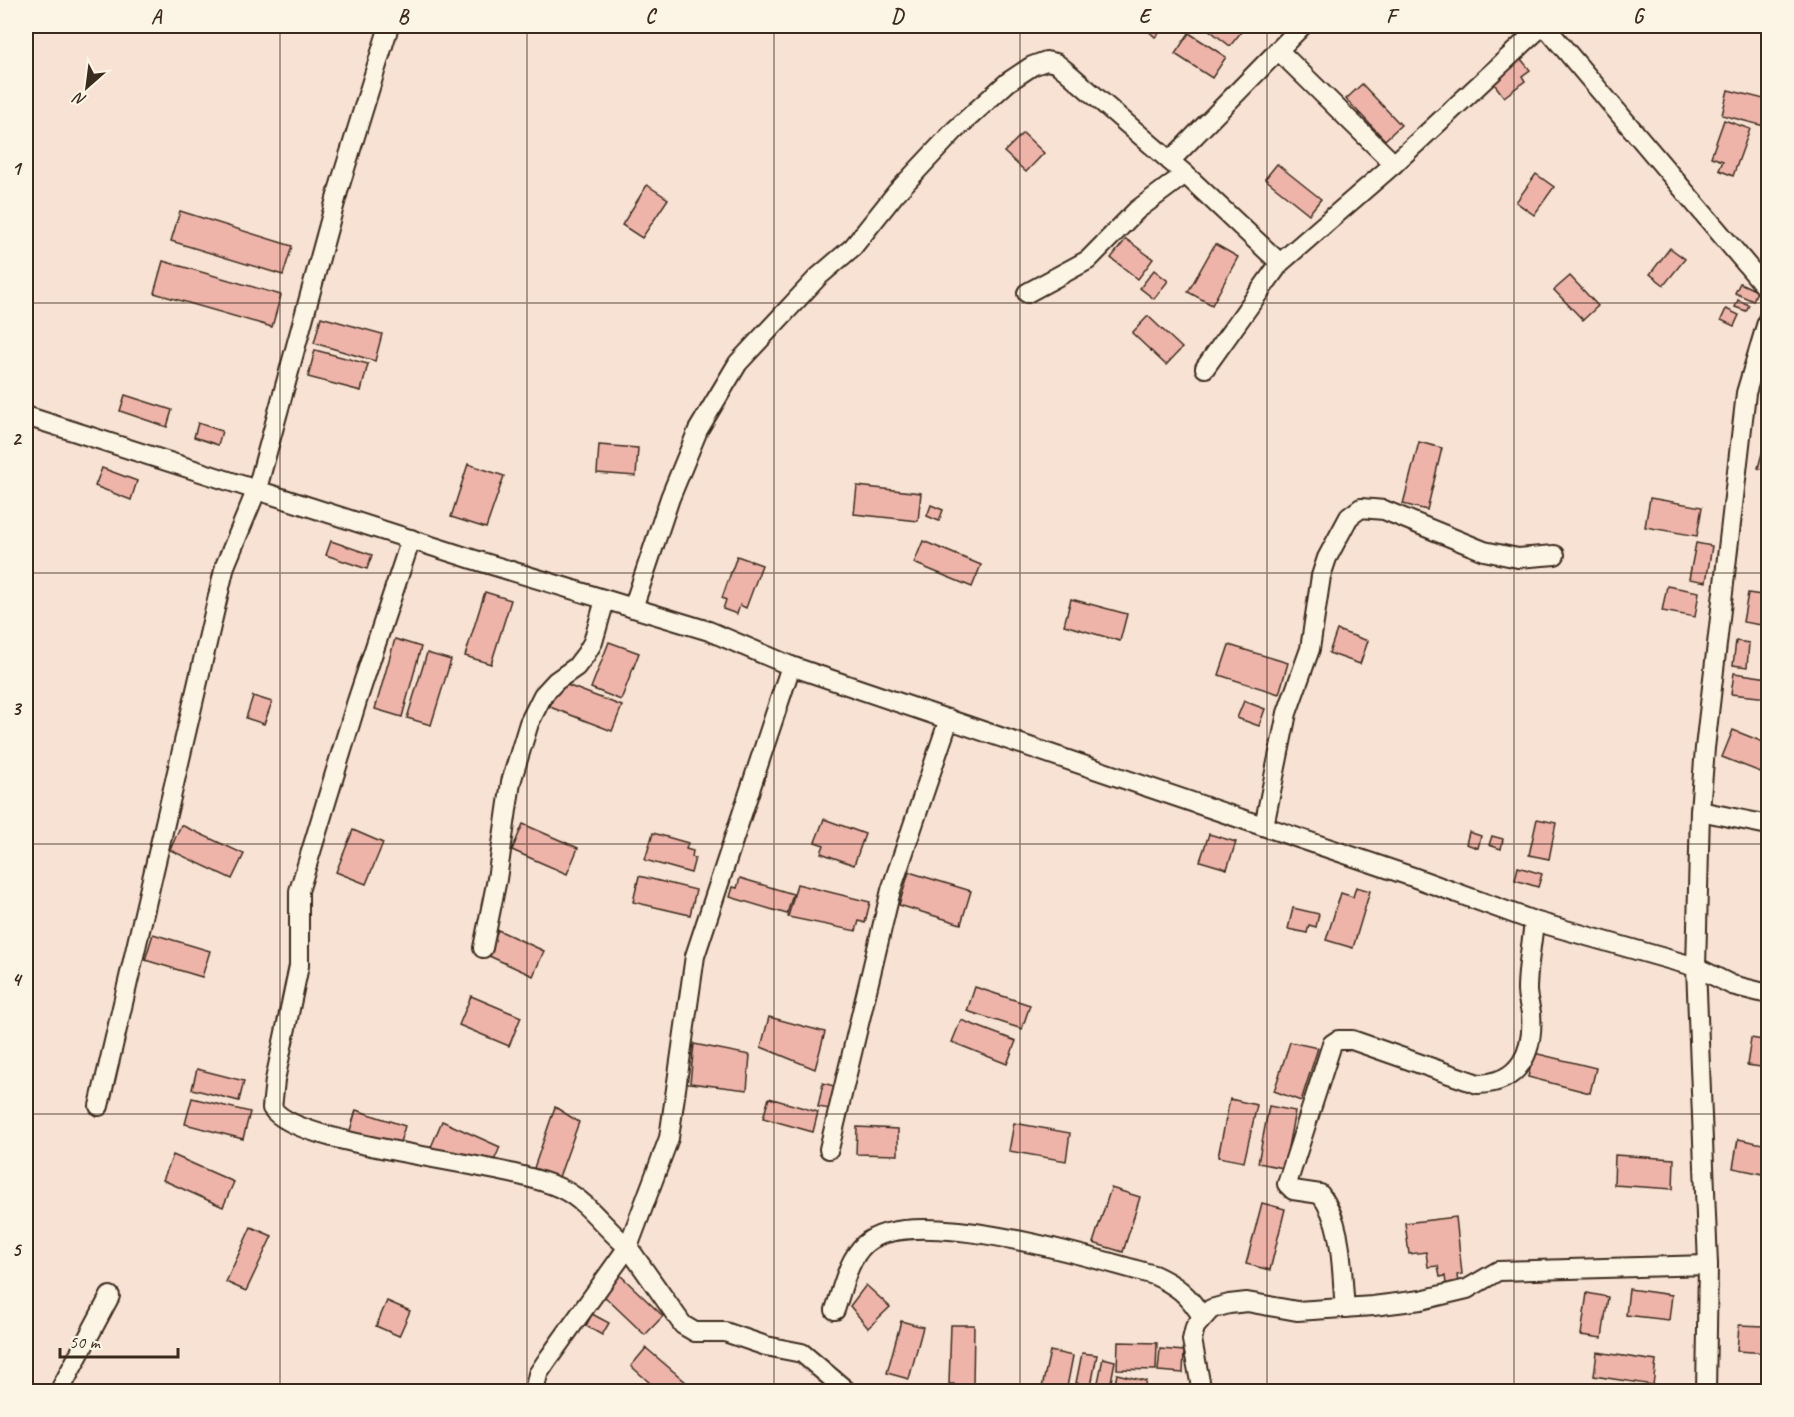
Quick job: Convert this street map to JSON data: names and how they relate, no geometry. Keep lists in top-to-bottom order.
{
  "scale_bar": "50 m",
  "north": "bottom left",
  "grid": {
    "columns": [
      "A",
      "B",
      "C",
      "D",
      "E",
      "F",
      "G"
    ],
    "rows": [
      "1",
      "2",
      "3",
      "4",
      "5"
    ]
  }
}
